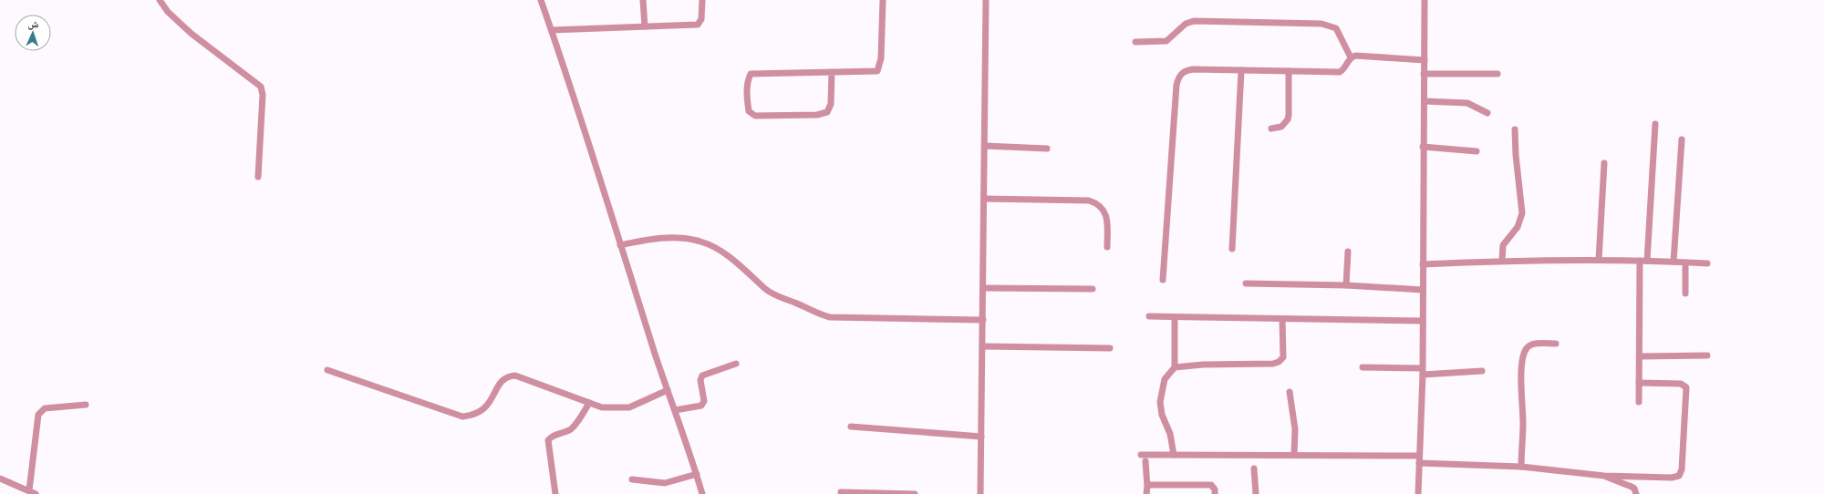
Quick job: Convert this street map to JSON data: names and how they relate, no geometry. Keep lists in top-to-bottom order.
{
  "north": "top"
}
